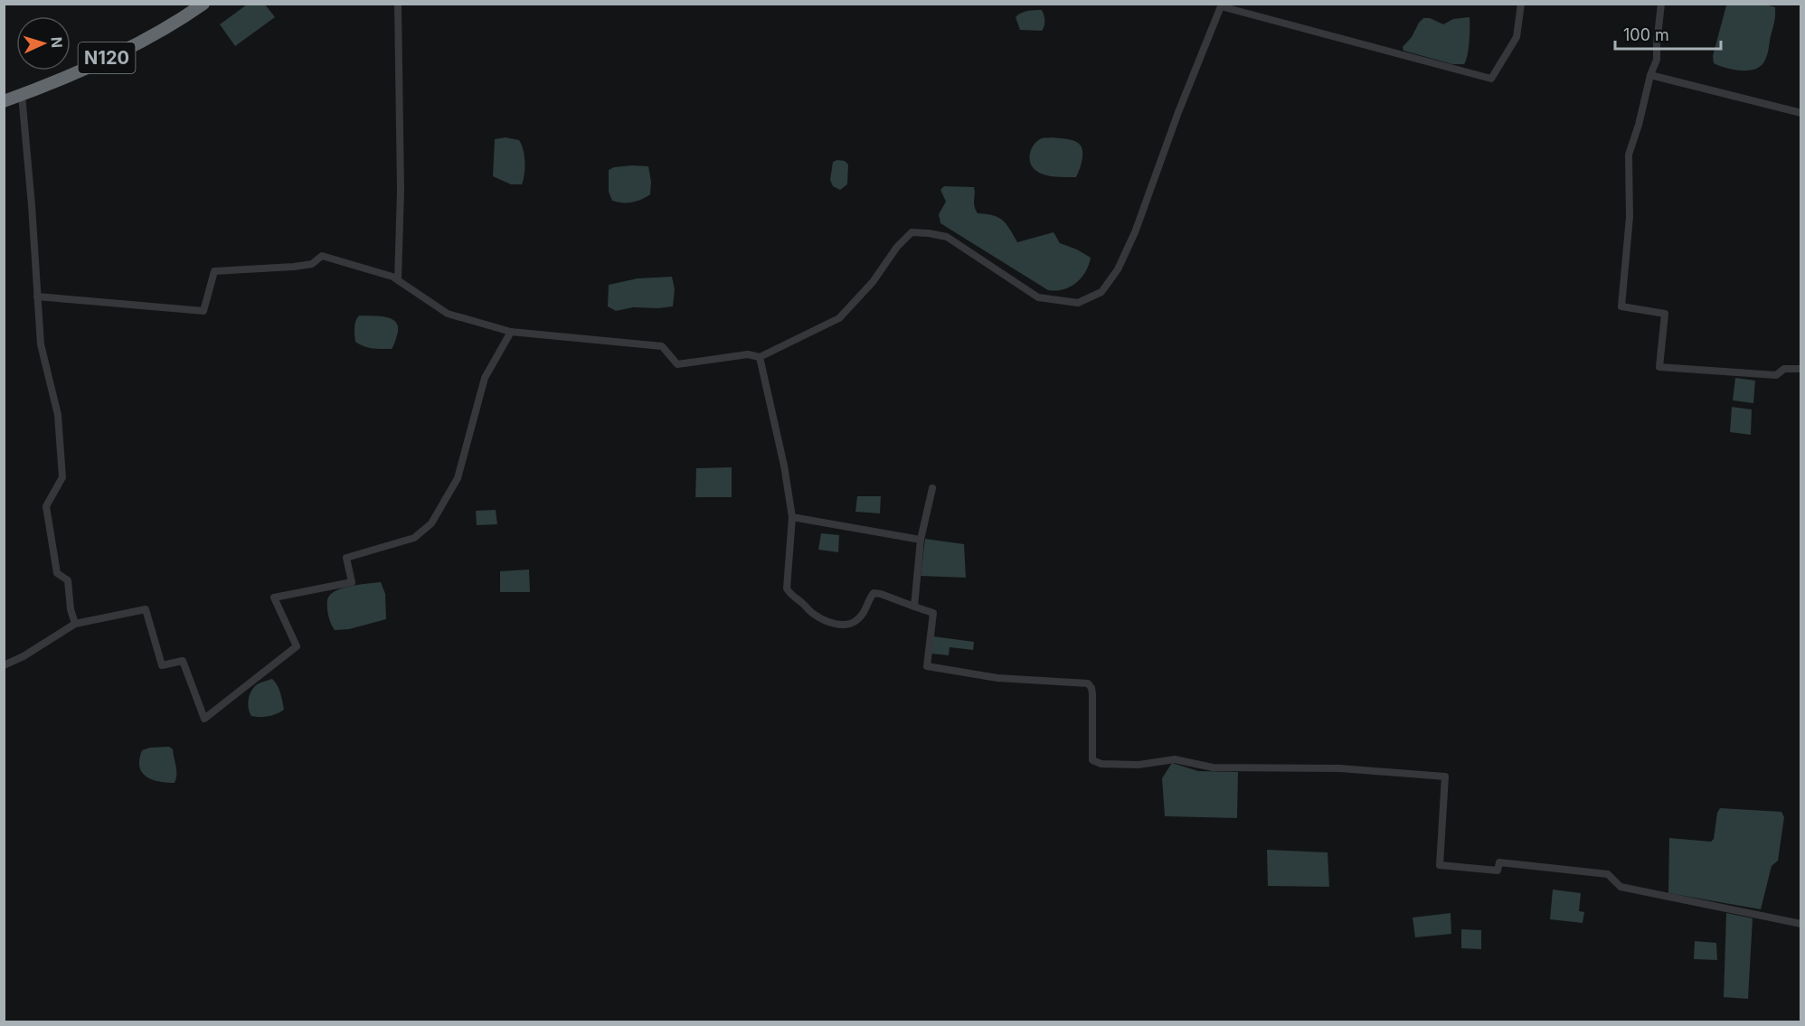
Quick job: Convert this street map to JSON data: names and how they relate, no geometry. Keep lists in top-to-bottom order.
{
  "streets": {
    "highway": ["N120"]
  },
  "scale_bar": "100 m",
  "north": "right"
}
